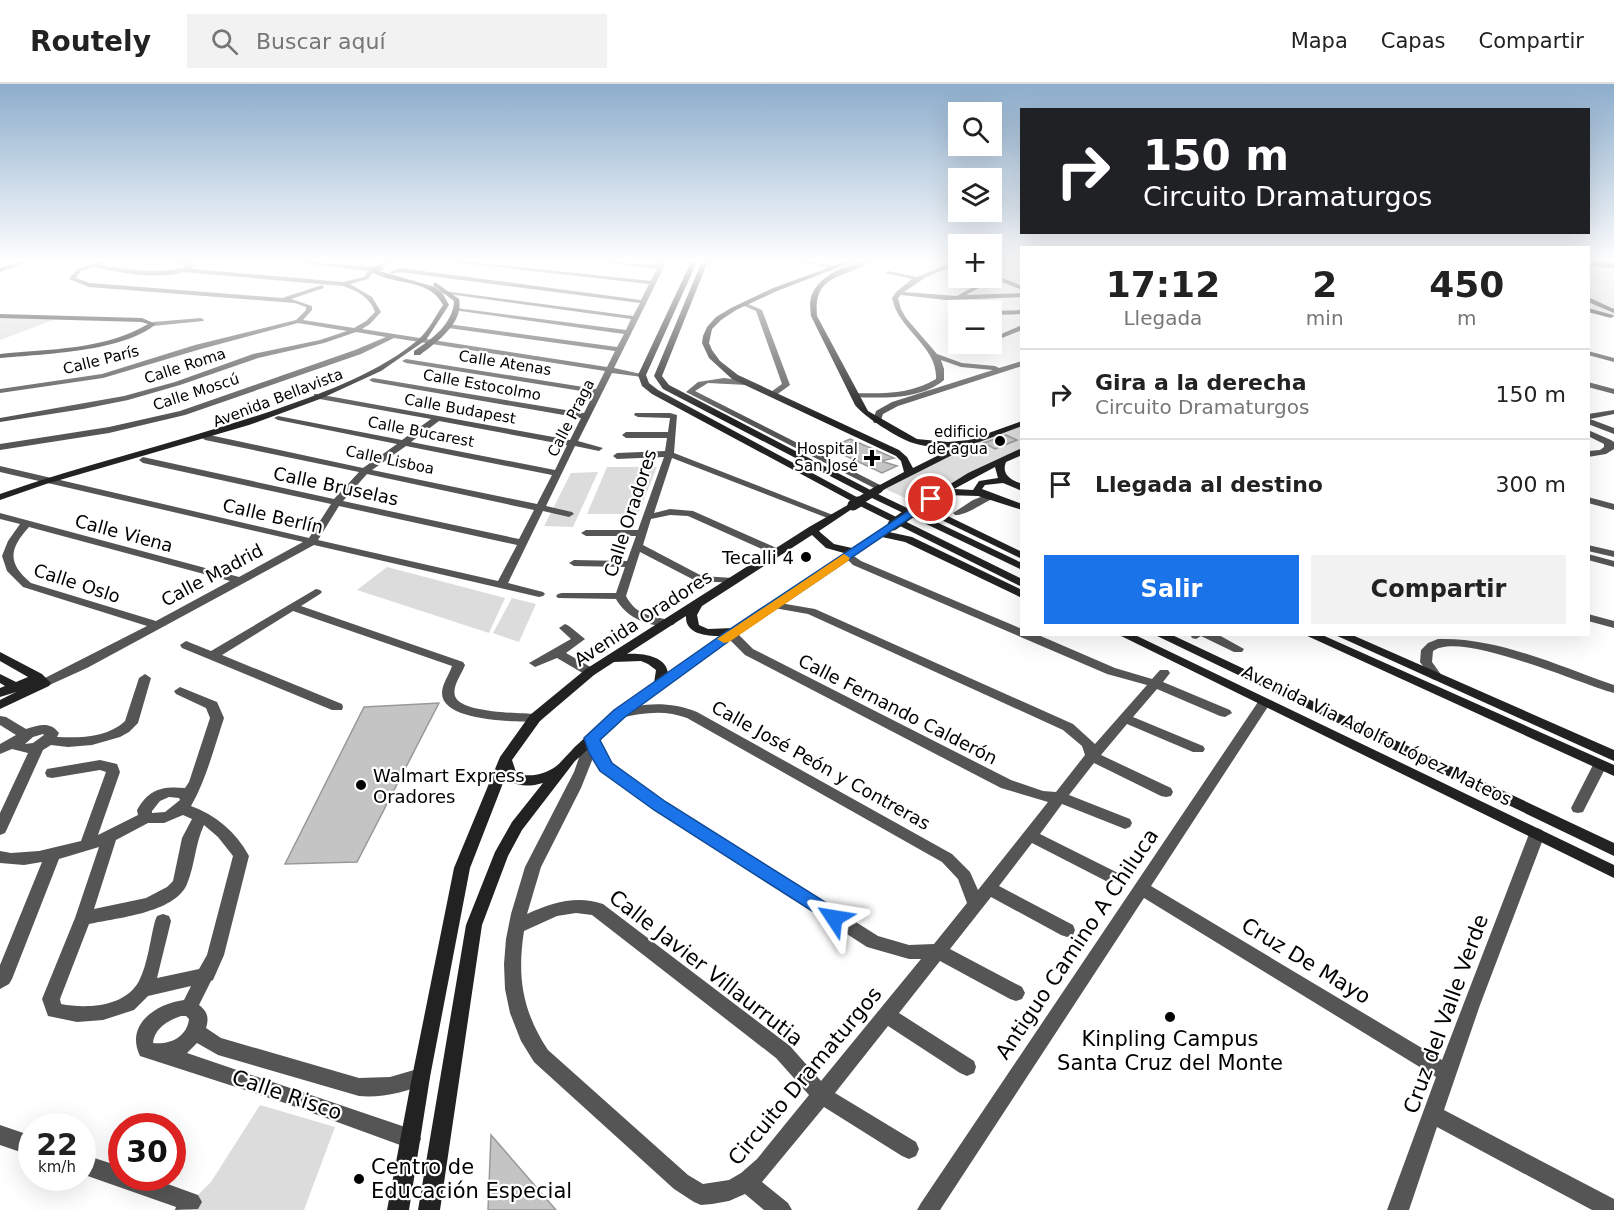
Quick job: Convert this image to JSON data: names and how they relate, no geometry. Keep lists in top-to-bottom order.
{
  "streets": {
    "main road": ["Avenida Bellavista", "Avenida Oradores", "Avenida Via Adolfo López Mateos"],
    "street": [
      "Calle París",
      "Calle Atenas",
      "Calle Roma",
      "Calle Estocolmo",
      "Calle Moscú",
      "Calle Budapest",
      "Calle Praga",
      "Calle Bucarest",
      "Calle Lisboa",
      "Calle Bruselas",
      "Calle Oradores",
      "Calle Berlín",
      "Calle Viena",
      "Calle Madrid",
      "Calle Oslo",
      "Calle Fernando Calderón",
      "Calle José Peón y Contreras",
      "Antiguo Camino A Chiluca",
      "Cruz De Mayo",
      "Calle Javier Villaurrutia",
      "Cruz del Valle Verde",
      "Circuito Dramaturgos",
      "Calle Risco"
    ]
  },
  "crossings": [
    ["Calle Atenas", "Avenida Bellavista"],
    ["Calle Atenas", "Calle Praga"],
    ["Calle Estocolmo", "Avenida Bellavista"],
    ["Calle Estocolmo", "Calle Praga"],
    ["Avenida Bellavista", "Calle Budapest"],
    ["Avenida Bellavista", "Calle Bucarest"],
    ["Avenida Bellavista", "Calle Lisboa"],
    ["Avenida Bellavista", "Calle Bruselas"],
    ["Avenida Bellavista", "Calle Berlín"],
    ["Calle Budapest", "Calle Praga"],
    ["Calle Budapest", "Calle Madrid"],
    ["Calle Praga", "Calle Bucarest"],
    ["Calle Praga", "Calle Lisboa"],
    ["Calle Praga", "Calle Bruselas"],
    ["Calle Praga", "Calle Berlín"],
    ["Calle Bucarest", "Calle Madrid"],
    ["Calle Lisboa", "Calle Madrid"],
    ["Calle Bruselas", "Calle Madrid"],
    ["Calle Oradores", "Avenida Oradores"],
    ["Calle Berlín", "Calle Madrid"],
    ["Calle Viena", "Calle Madrid"],
    ["Calle Viena", "Calle Oslo"],
    ["Calle Madrid", "Calle Oslo"],
    ["Avenida Oradores", "Calle Risco"],
    ["Calle Fernando Calderón", "Circuito Dramaturgos"],
    ["Avenida Via Adolfo López Mateos", "Antiguo Camino A Chiluca"],
    ["Avenida Via Adolfo López Mateos", "Cruz del Valle Verde"],
    ["Calle José Peón y Contreras", "Circuito Dramaturgos"],
    ["Antiguo Camino A Chiluca", "Cruz De Mayo"],
    ["Cruz De Mayo", "Cruz del Valle Verde"],
    ["Calle Javier Villaurrutia", "Circuito Dramaturgos"]
  ],
  "places": {
    "other": [
      "edificio de agua",
      "Tecalli 4",
      "Walmart Express Oradores",
      "Kinpling Campus Santa Cruz del Monte",
      "Centro de Educación Especial"
    ],
    "health": ["Hospital San José"]
  },
  "page": {
    "header": "Routely",
    "search": "Buscar aquí",
    "nav": ["Mapa", "Capas", "Compartir"],
    "map_buttons": ["+", "−"],
    "turn": ["150 m", "Circuito Dramaturgos"],
    "eta": [
      "17:12",
      "Llegada",
      "2",
      "min",
      "450",
      "m"
    ],
    "list": [
      {
        "name": "Gira a la derecha",
        "note": "Circuito Dramaturgos",
        "value": "150 m"
      },
      {
        "name": "Llegada al destino",
        "value": "300 m"
      }
    ],
    "buttons": ["Salir", "Compartir"],
    "speed": "22 km/h",
    "limit": "30"
  }
}
